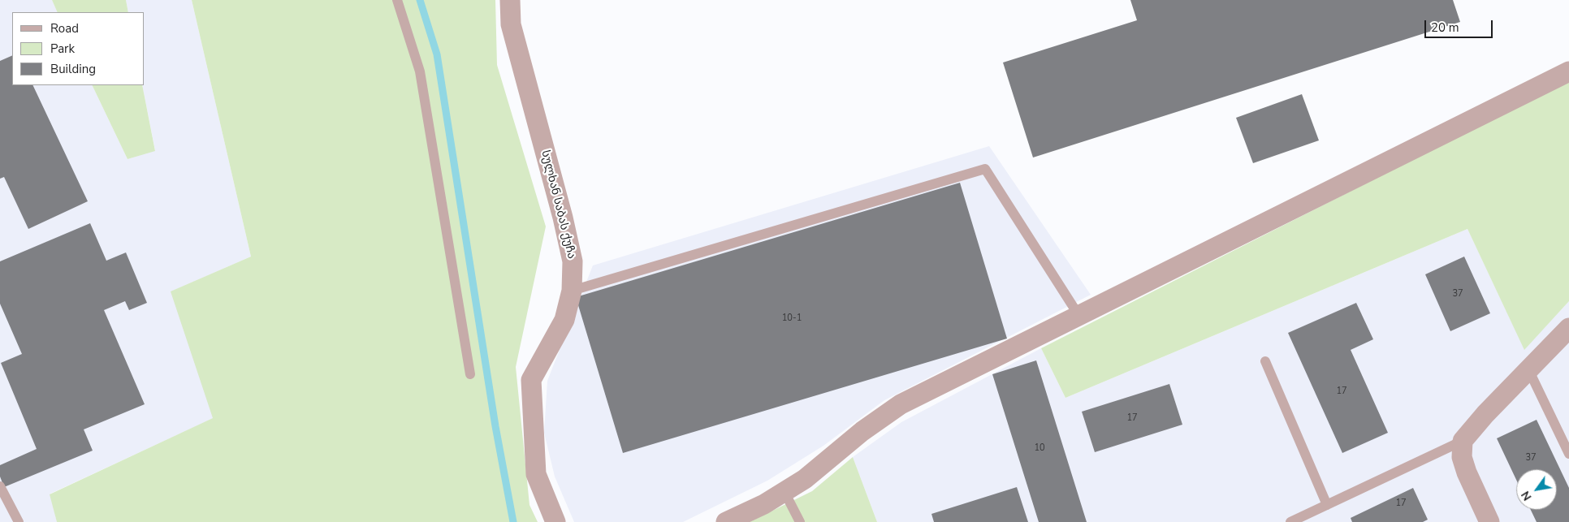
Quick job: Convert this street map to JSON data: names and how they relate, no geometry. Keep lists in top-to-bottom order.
{
  "streets": {
    "street": ["სულხან საბას ქუჩა"]
  },
  "house_numbers": [
    "37",
    "10-1",
    "17",
    "17",
    "10",
    "37",
    "17"
  ],
  "legend": ["Road", "Park", "Building"],
  "scale_bar": "20 m",
  "north": "bottom left"
}
